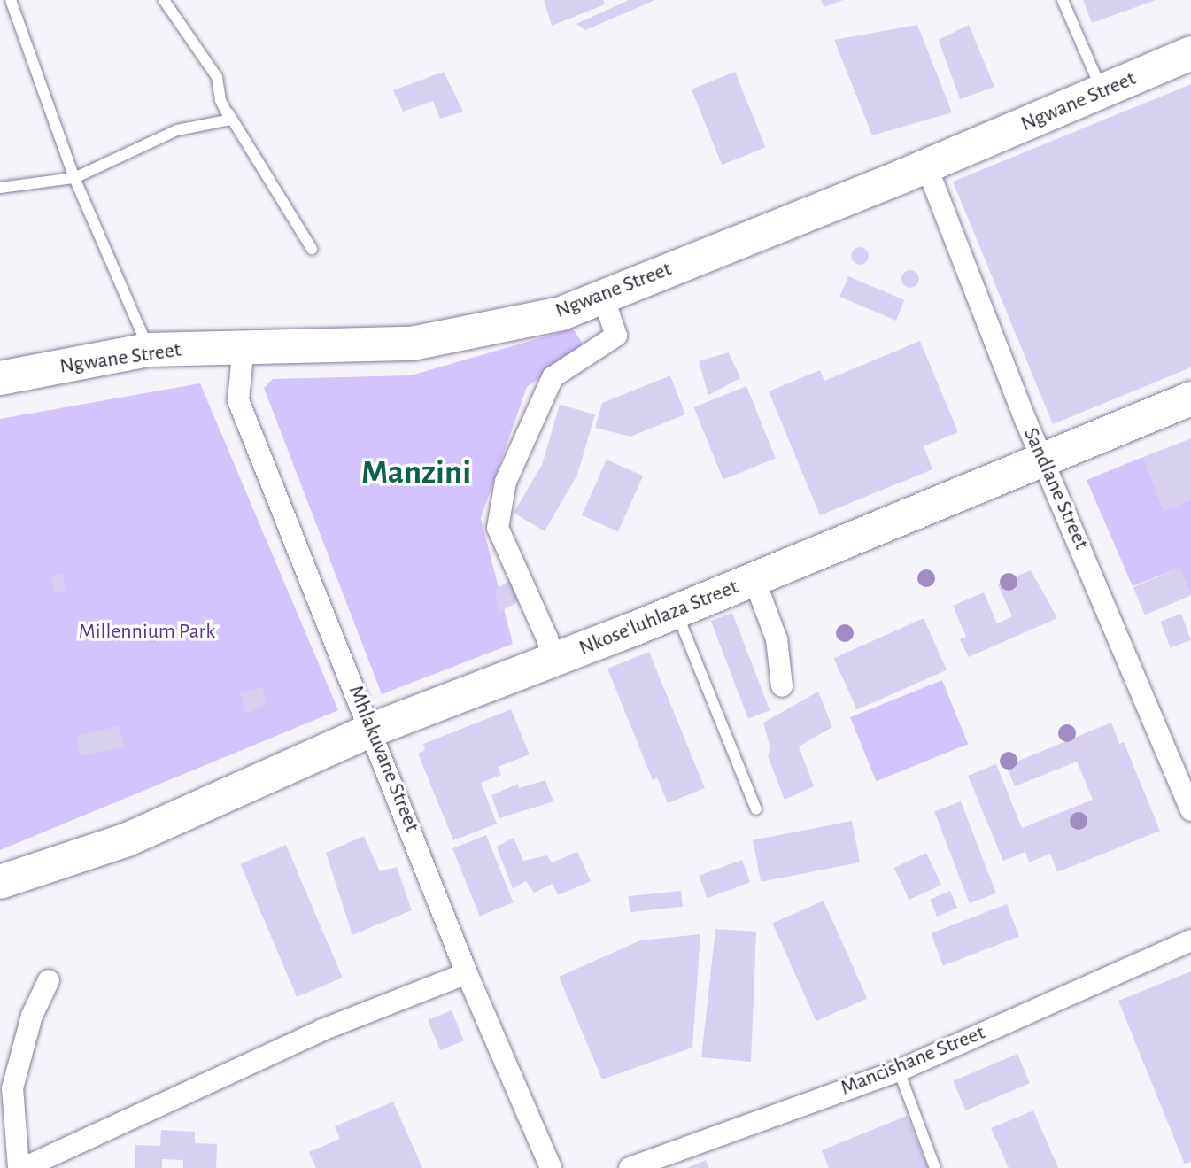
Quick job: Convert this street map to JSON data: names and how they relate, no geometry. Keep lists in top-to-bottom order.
{
  "streets": {
    "main road": ["Ngwane Street", "Nkose'luhlaza Street"],
    "street": ["Sandlane Street", "Mhlakuvane Street", "Mancishane Street"]
  },
  "crossings": [
    ["Ngwane Street", "Sandlane Street"],
    ["Ngwane Street", "Mhlakuvane Street"],
    ["Sandlane Street", "Nkose'luhlaza Street"],
    ["Nkose'luhlaza Street", "Mhlakuvane Street"]
  ],
  "districts": ["Manzini"],
  "parks": ["Millennium Park"]
}
